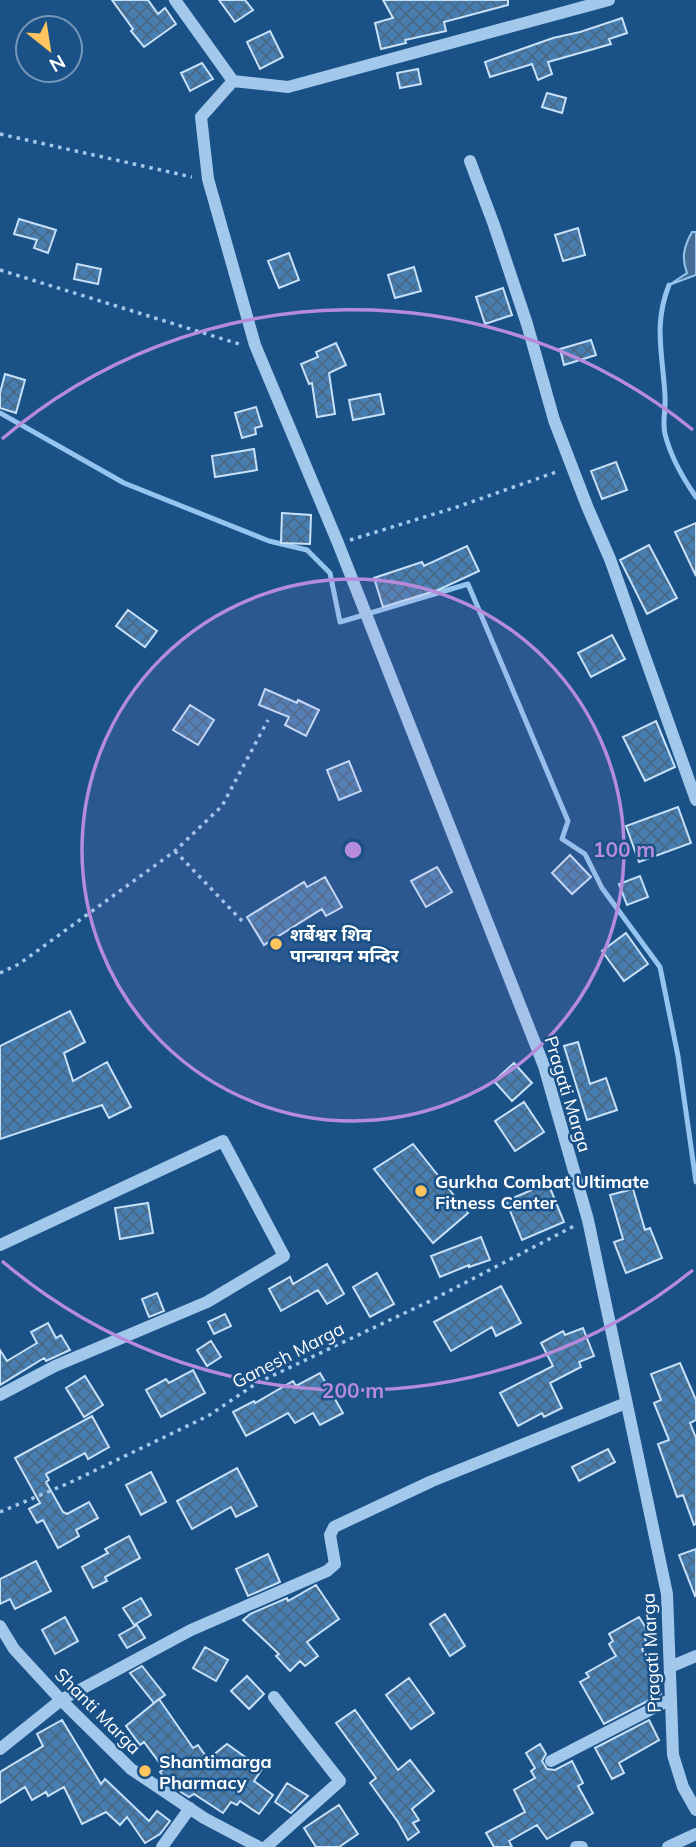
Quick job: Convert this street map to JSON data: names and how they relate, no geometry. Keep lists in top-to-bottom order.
{
  "streets": {
    "street": ["Pragati Marga", "Shanti Marga"],
    "path": ["Ganesh Marga"]
  },
  "crossings": [
    ["Pragati Marga", "Ganesh Marga"]
  ],
  "places": ["शर्बेश्वर शिव पान्चायन मन्दिर", "Gurkha Combat Ultimate Fitness Center", "Shantimarga Pharmacy"],
  "north": "bottom right",
  "rings": ["100 m", "200 m"]
}
